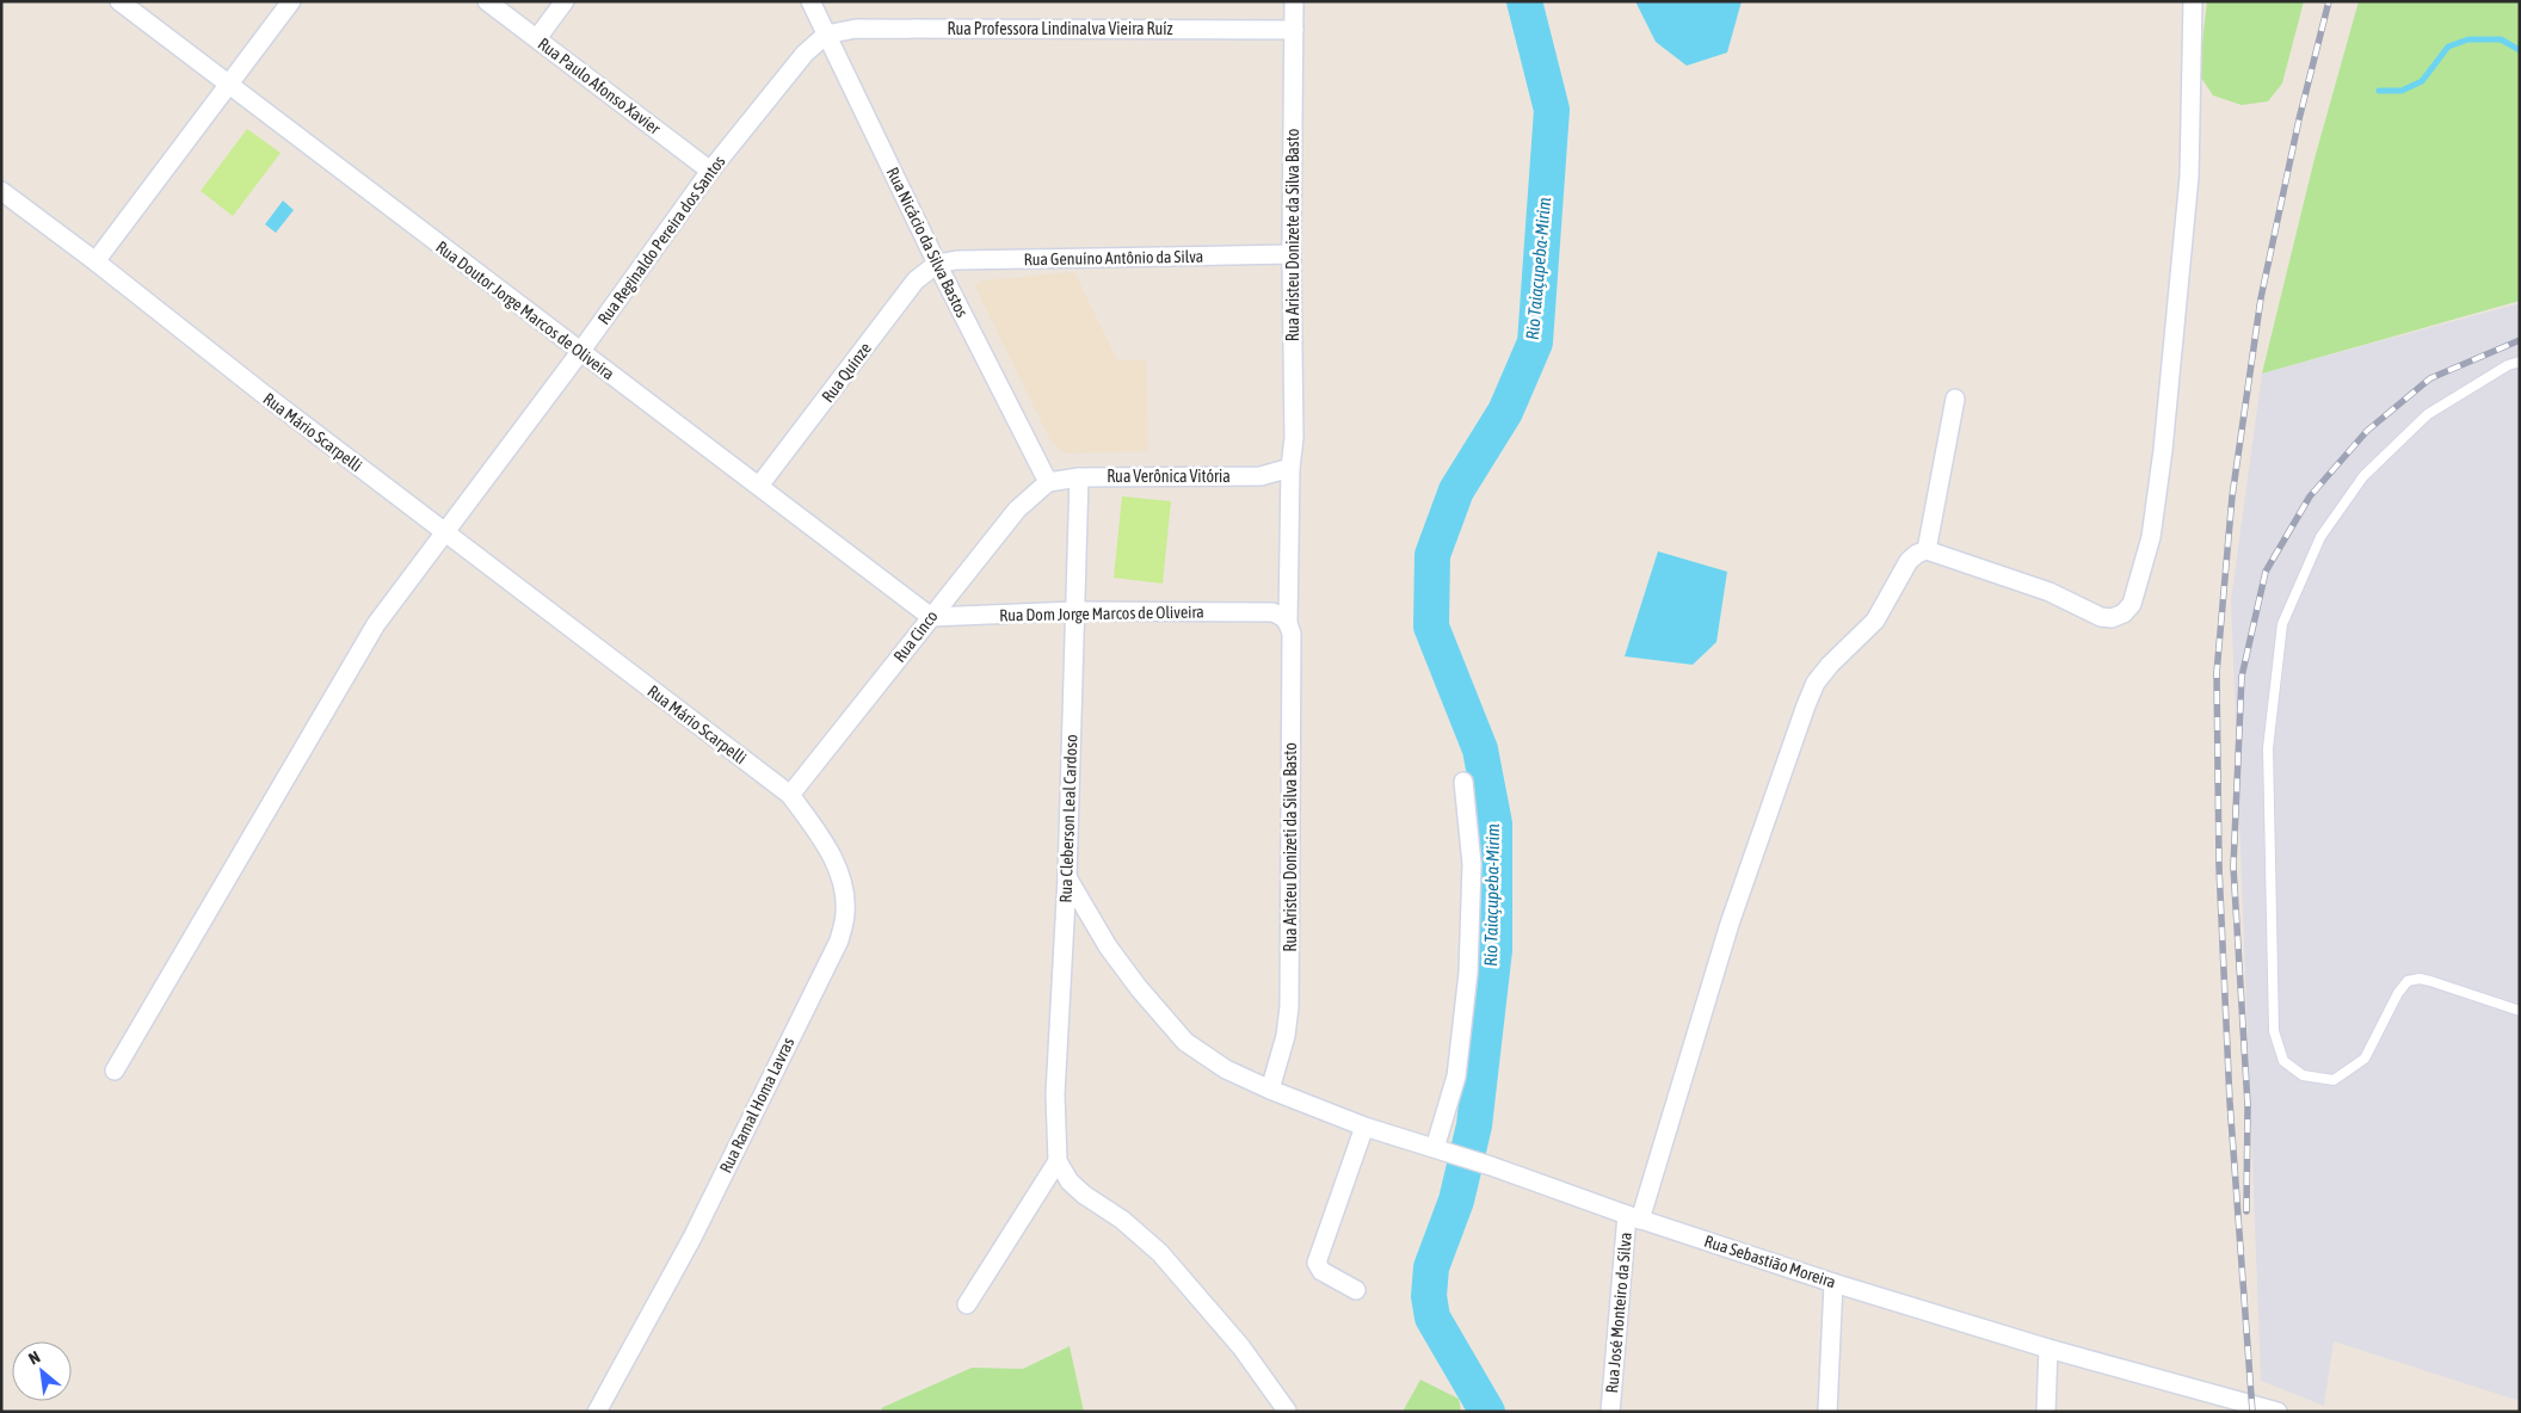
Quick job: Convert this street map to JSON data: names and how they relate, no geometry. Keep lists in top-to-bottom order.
{
  "streets": {
    "street": [
      "Rua Professora Lindinalva Vieira Ruíz",
      "Rua Paulo Afonso Xavier",
      "Rua Aristeu Donizete da Silva Basto",
      "Rua Reginaldo Pereira dos Santos",
      "Rua Nicácio da Silva Bastos",
      "Rua Genuíno Antônio da Silva",
      "Rua Doutor Jorge Marcos de Oliveira",
      "Rua Quinze",
      "Rua Mário Scarpelli",
      "Rua Verônica Vitória",
      "Rua Dom Jorge Marcos de Oliveira",
      "Rua Cinco",
      "Rua Cleberson Leal Cardoso",
      "Rua Aristeu Donizeti da Silva Basto",
      "Rua Ramal Homa Lavras",
      "Rua Sebastião Moreira",
      "Rua José Monteiro da Silva"
    ]
  },
  "crossings": [
    ["Rua Professora Lindinalva Vieira Ruíz", "Rua Aristeu Donizete da Silva Basto"],
    ["Rua Professora Lindinalva Vieira Ruíz", "Rua Reginaldo Pereira dos Santos"],
    ["Rua Professora Lindinalva Vieira Ruíz", "Rua Nicácio da Silva Bastos"],
    ["Rua Paulo Afonso Xavier", "Rua Reginaldo Pereira dos Santos"],
    ["Rua Aristeu Donizete da Silva Basto", "Rua Genuíno Antônio da Silva"],
    ["Rua Aristeu Donizete da Silva Basto", "Rua Verônica Vitória"],
    ["Rua Aristeu Donizete da Silva Basto", "Rua Dom Jorge Marcos de Oliveira"],
    ["Rua Aristeu Donizete da Silva Basto", "Rua Aristeu Donizeti da Silva Basto"],
    ["Rua Reginaldo Pereira dos Santos", "Rua Nicácio da Silva Bastos"],
    ["Rua Reginaldo Pereira dos Santos", "Rua Doutor Jorge Marcos de Oliveira"],
    ["Rua Reginaldo Pereira dos Santos", "Rua Mário Scarpelli"],
    ["Rua Nicácio da Silva Bastos", "Rua Genuíno Antônio da Silva"],
    ["Rua Nicácio da Silva Bastos", "Rua Quinze"],
    ["Rua Nicácio da Silva Bastos", "Rua Verônica Vitória"],
    ["Rua Nicácio da Silva Bastos", "Rua Cinco"],
    ["Rua Genuíno Antônio da Silva", "Rua Quinze"],
    ["Rua Doutor Jorge Marcos de Oliveira", "Rua Quinze"],
    ["Rua Doutor Jorge Marcos de Oliveira", "Rua Dom Jorge Marcos de Oliveira"],
    ["Rua Doutor Jorge Marcos de Oliveira", "Rua Cinco"],
    ["Rua Mário Scarpelli", "Rua Cinco"],
    ["Rua Mário Scarpelli", "Rua Ramal Homa Lavras"],
    ["Rua Verônica Vitória", "Rua Cinco"],
    ["Rua Verônica Vitória", "Rua Cleberson Leal Cardoso"],
    ["Rua Dom Jorge Marcos de Oliveira", "Rua Cinco"],
    ["Rua Dom Jorge Marcos de Oliveira", "Rua Cleberson Leal Cardoso"],
    ["Rua Dom Jorge Marcos de Oliveira", "Rua Aristeu Donizeti da Silva Basto"],
    ["Rua Cinco", "Rua Ramal Homa Lavras"],
    ["Rua Cleberson Leal Cardoso", "Rua Sebastião Moreira"],
    ["Rua Aristeu Donizeti da Silva Basto", "Rua Sebastião Moreira"],
    ["Rua Sebastião Moreira", "Rua José Monteiro da Silva"]
  ],
  "water": ["Rio Taiaçupeba-Mirim"],
  "north": "top left"
}
